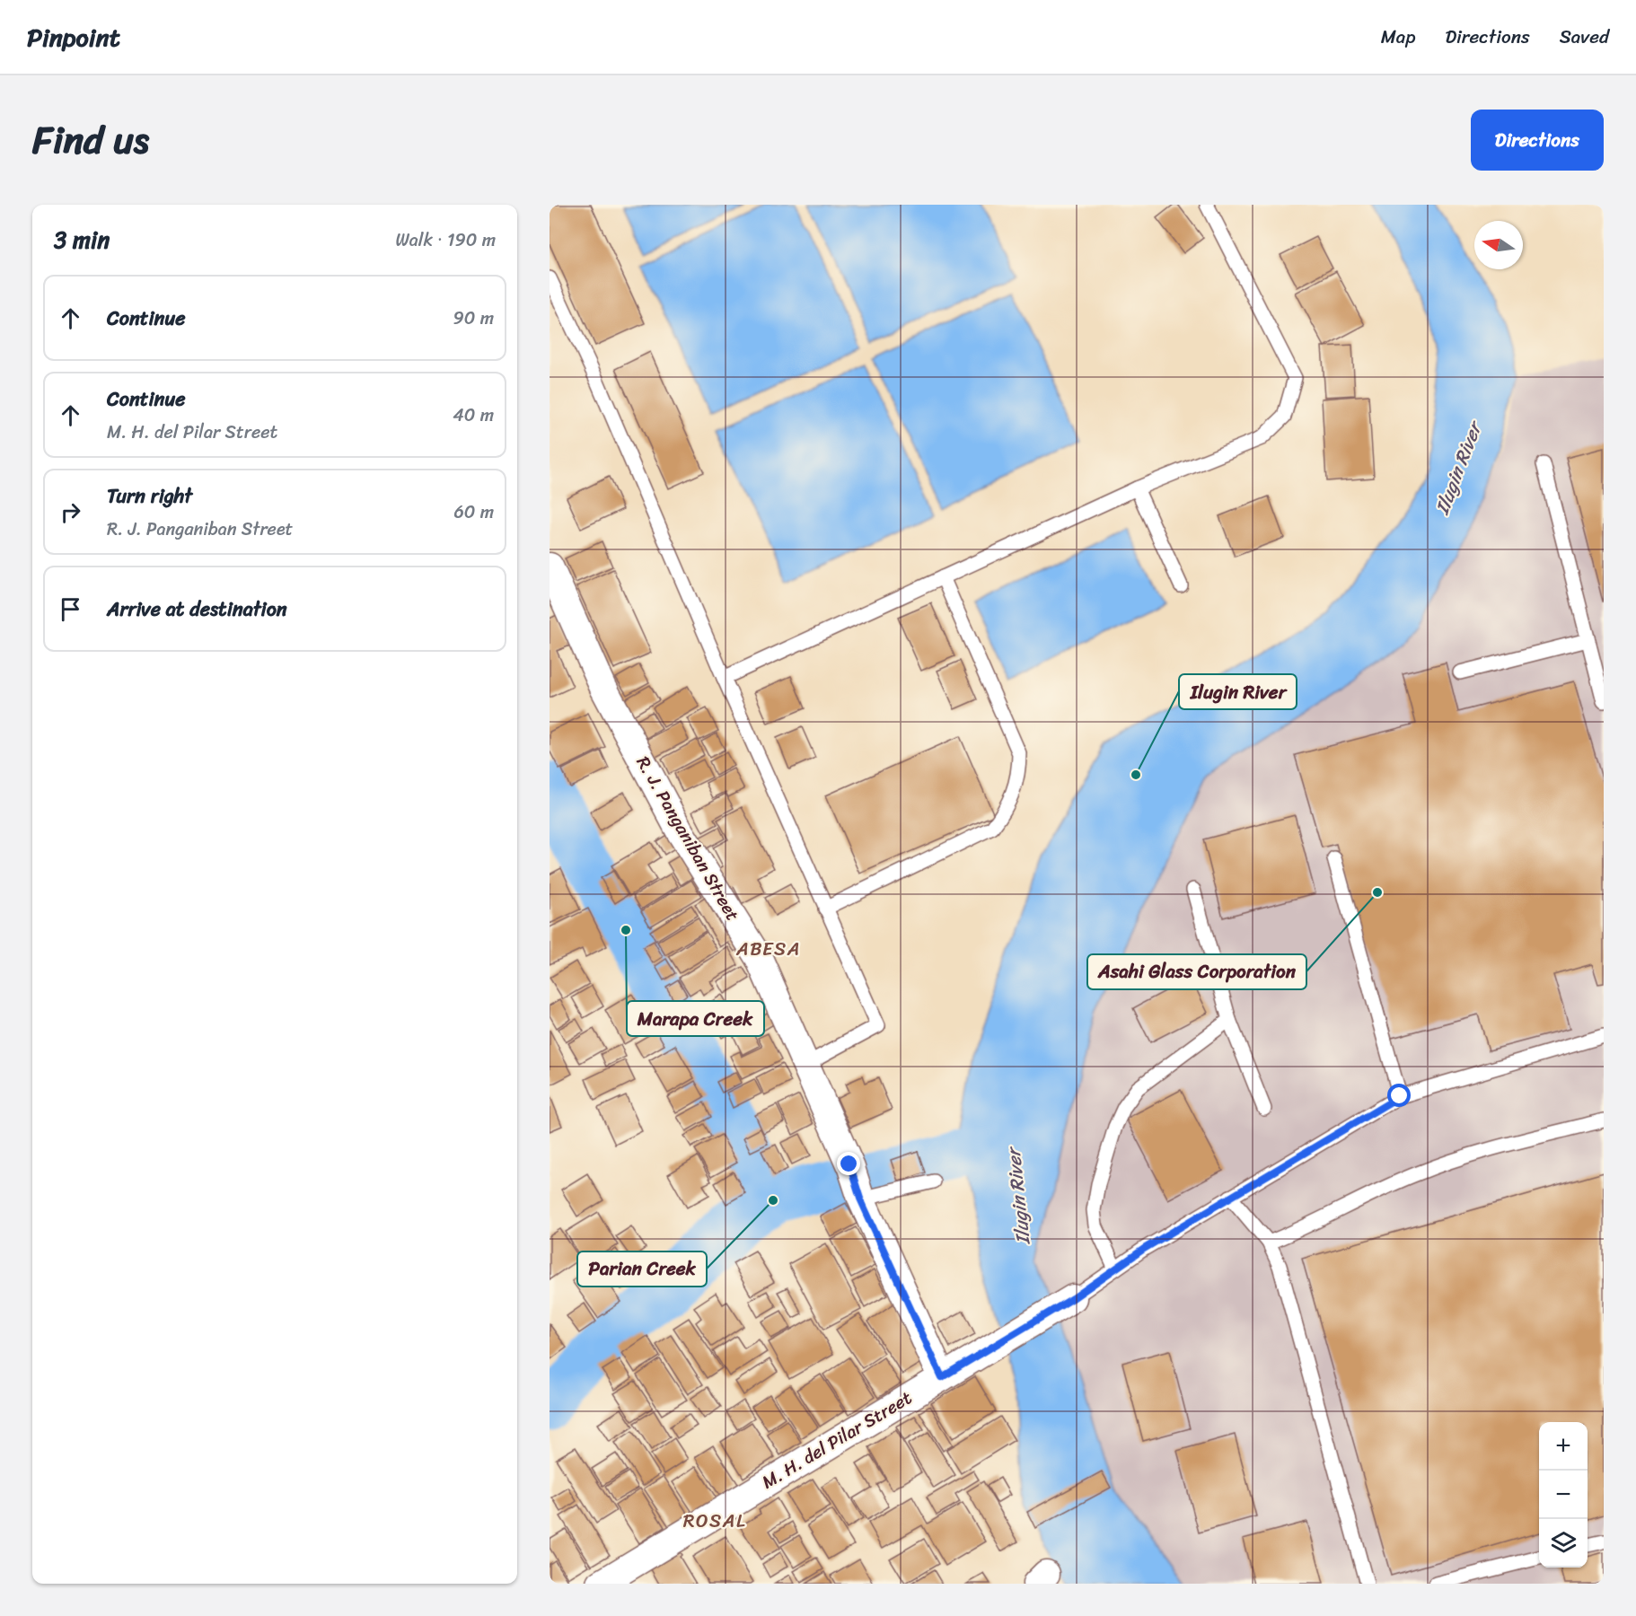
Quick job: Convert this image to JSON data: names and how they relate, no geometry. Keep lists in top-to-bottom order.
{
  "streets": {
    "street": ["R. J. Panganiban Street", "M. H. del Pilar Street"]
  },
  "crossings": [
    ["R. J. Panganiban Street", "M. H. del Pilar Street"]
  ],
  "districts": ["ABESA", "ROSAL"],
  "water": ["Ilugin River"],
  "places": [
    "Ilugin River",
    "Asahi Glass Corporation",
    "Marapa Creek",
    "Parian Creek"
  ],
  "north": "left",
  "page": {
    "header": "Pinpoint",
    "nav": ["Map", "Directions", "Saved"],
    "title": "Find us",
    "buttons": "Directions",
    "heading": ["3 min", "Walk · 190 m"],
    "list": [
      ["Continue", "90 m"],
      ["Continue", "M. H. del Pilar Street", "40 m"],
      ["Turn right", "R. J. Panganiban Street", "60 m"],
      "Arrive at destination"
    ],
    "map_buttons": ["+", "−"]
  }
}
